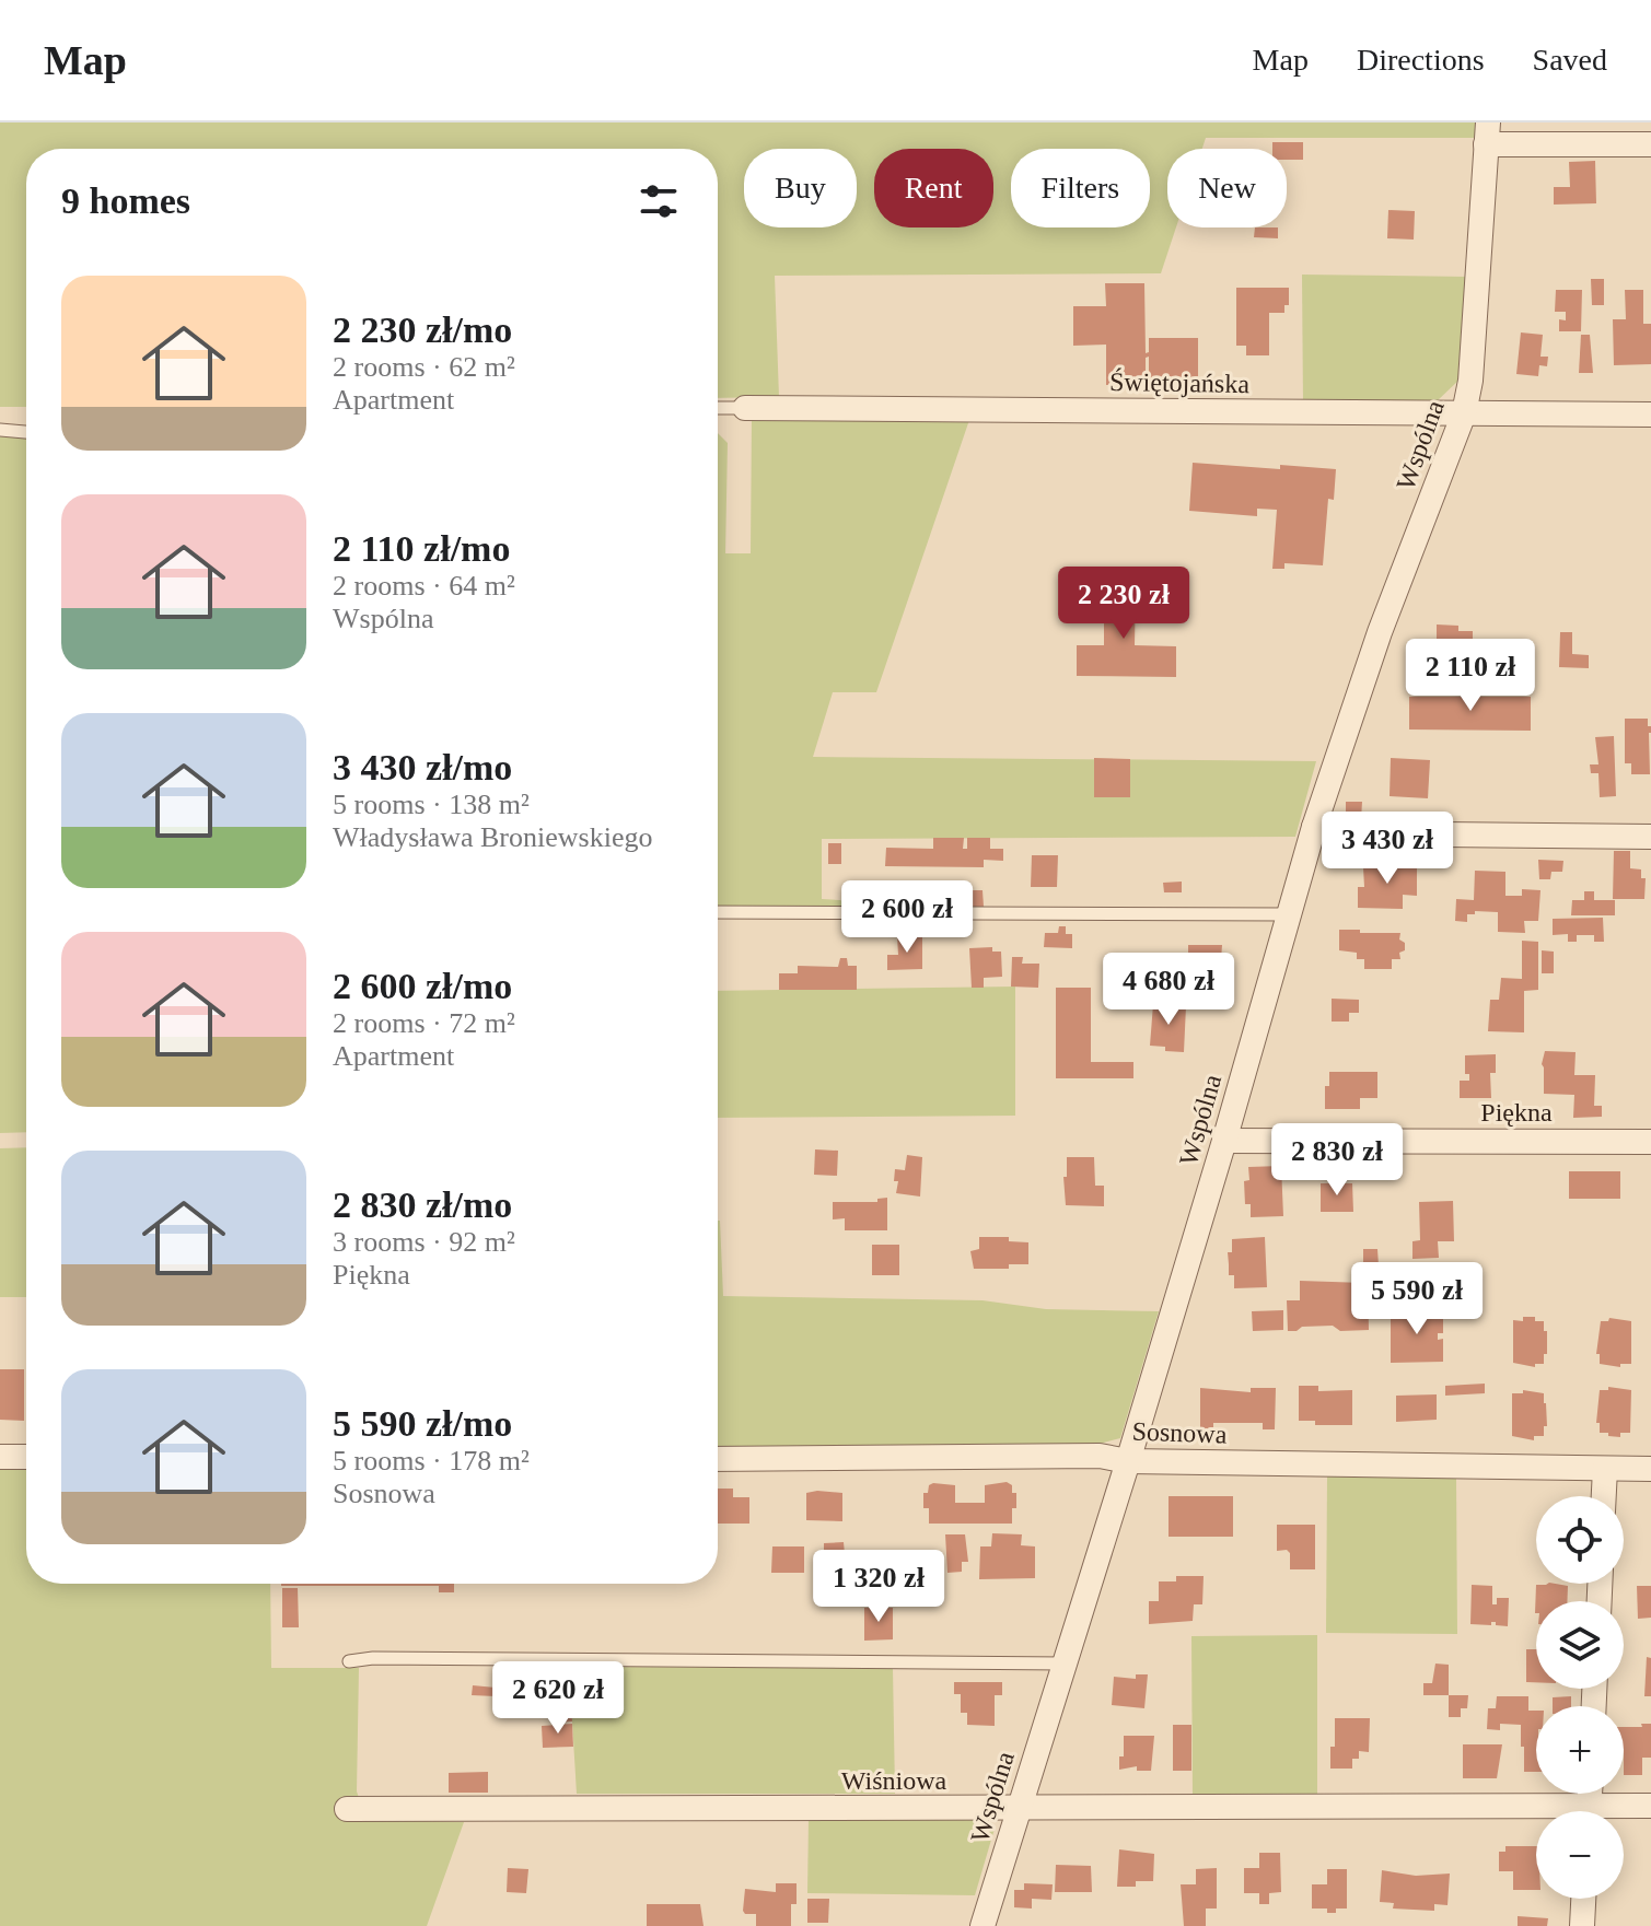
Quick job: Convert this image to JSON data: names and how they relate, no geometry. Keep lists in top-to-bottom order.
{
  "streets": {
    "street": [
      "Świętojańska",
      "Wspólna",
      "Piękna",
      "Sosnowa",
      "Wiśniowa"
    ]
  },
  "crossings": [
    ["Świętojańska", "Wspólna"],
    ["Wspólna", "Piękna"],
    ["Wspólna", "Sosnowa"],
    ["Wspólna", "Wiśniowa"]
  ],
  "page": {
    "header": "Map",
    "nav": ["Map", "Directions", "Saved"],
    "chip": [
      "Buy",
      "Rent",
      "Filters",
      "New"
    ],
    "heading": "9 homes",
    "list": [
      {
        "name": "2 230 zł/mo",
        "note": "2 rooms · 62 m² · Apartment"
      },
      {
        "name": "2 110 zł/mo",
        "note": "2 rooms · 64 m² · Wspólna"
      },
      {
        "name": "3 430 zł/mo",
        "note": "5 rooms · 138 m² · Władysława Broniewskiego"
      },
      {
        "name": "2 600 zł/mo",
        "note": "2 rooms · 72 m² · Apartment"
      },
      {
        "name": "2 830 zł/mo",
        "note": "3 rooms · 92 m² · Piękna"
      },
      {
        "name": "5 590 zł/mo",
        "note": "5 rooms · 178 m² · Sosnowa"
      }
    ],
    "price": [
      "2 230 zł",
      "2 110 zł",
      "3 430 zł",
      "2 600 zł",
      "4 680 zł",
      "2 830 zł",
      "5 590 zł",
      "1 320 zł",
      "2 620 zł"
    ],
    "map_buttons": ["+", "−"]
  }
}
